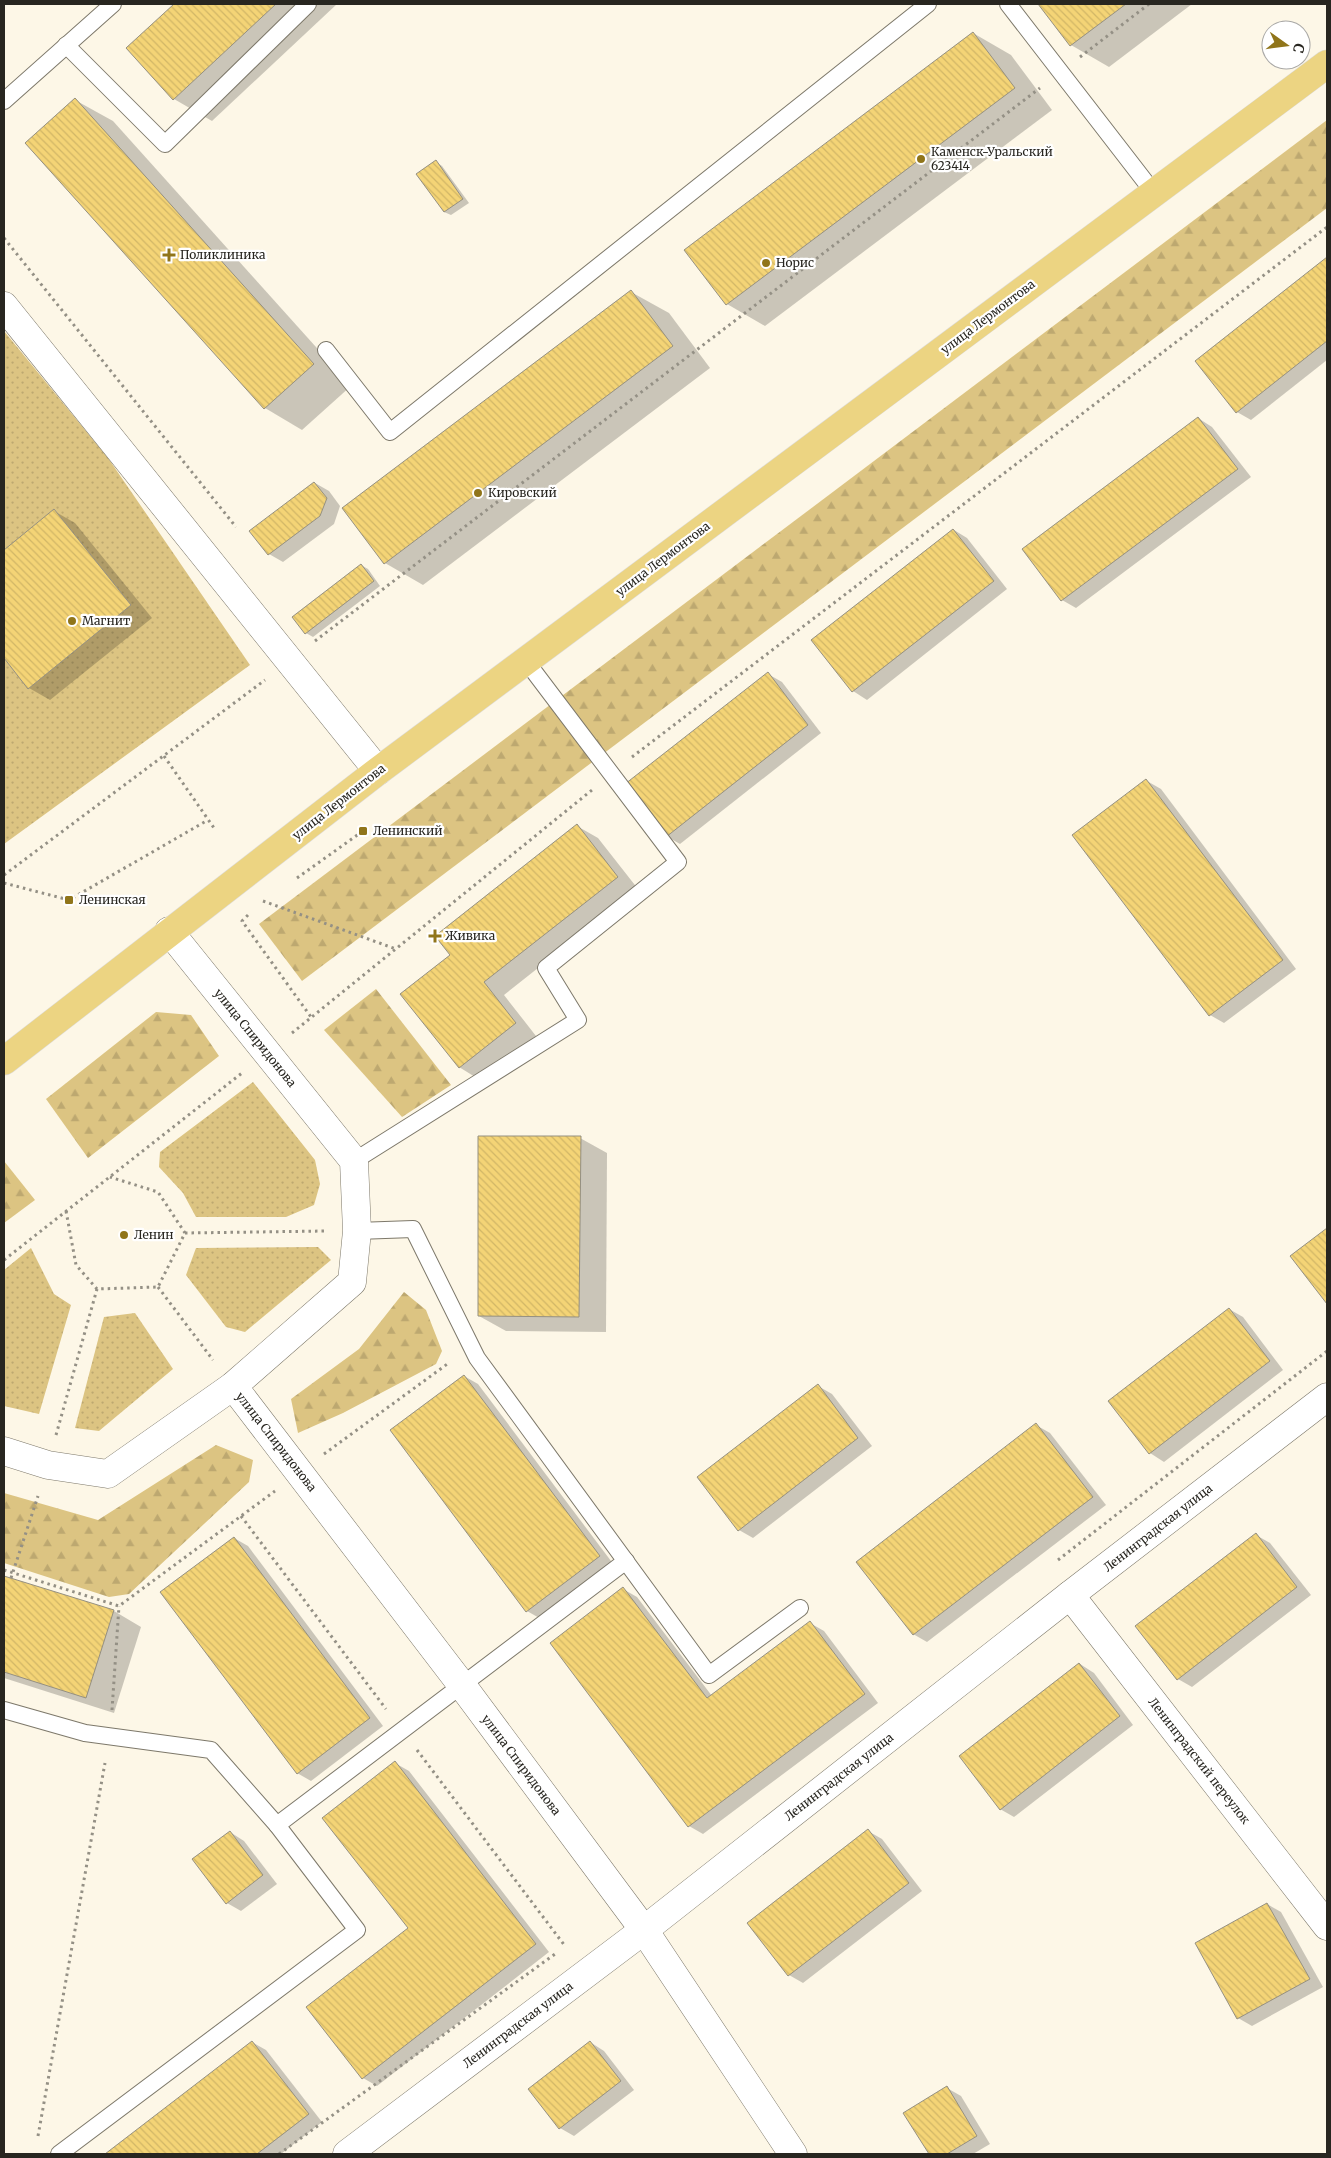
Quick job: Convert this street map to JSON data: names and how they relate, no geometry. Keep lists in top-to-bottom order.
{
  "streets": {
    "main road": ["улица Лермонтова"],
    "street": ["улица Спиридонова", "Ленинградская улица", "Ленинградский переулок"]
  },
  "crossings": [
    ["улица Лермонтова", "улица Спиридонова"],
    ["улица Спиридонова", "Ленинградская улица"],
    ["Ленинградская улица", "Ленинградский переулок"]
  ],
  "places": {
    "other": [
      "Каменск-Уральский 623414",
      "Норис",
      "Кировский",
      "Магнит",
      "Ленин"
    ],
    "health": ["Поликлиника", "Живика"],
    "transit": ["Ленинский", "Ленинская"]
  },
  "north": "right"
}
